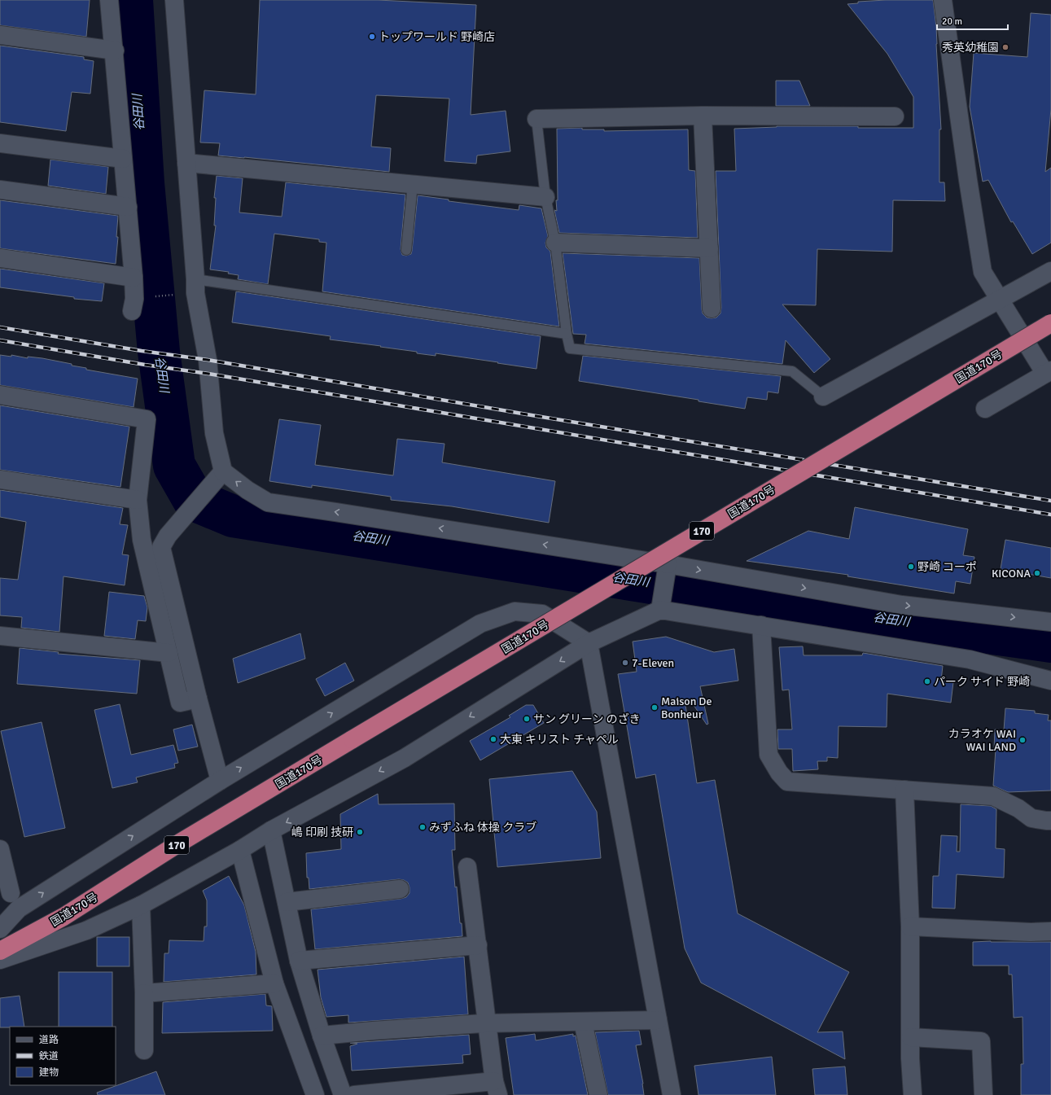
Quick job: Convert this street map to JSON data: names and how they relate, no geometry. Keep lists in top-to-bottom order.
{
  "streets": {
    "highway": ["国道170号", "170"]
  },
  "water": ["谷田川"],
  "places": [
    "トップワールド 野崎店",
    "秀英幼稚園",
    "野崎 コーポ",
    "KICONA",
    "7-Eleven",
    "パーク サイド 野崎",
    "Maison De Bonheur",
    "サン グリーン のざき",
    "大東 キリスト チャペル",
    "カラオケ WAI WAI LAND",
    "みずふね 体操 クラブ",
    "嶋 印刷 技研"
  ],
  "legend": ["道路", "鉄道", "建物"],
  "scale_bar": "20 m"
}
